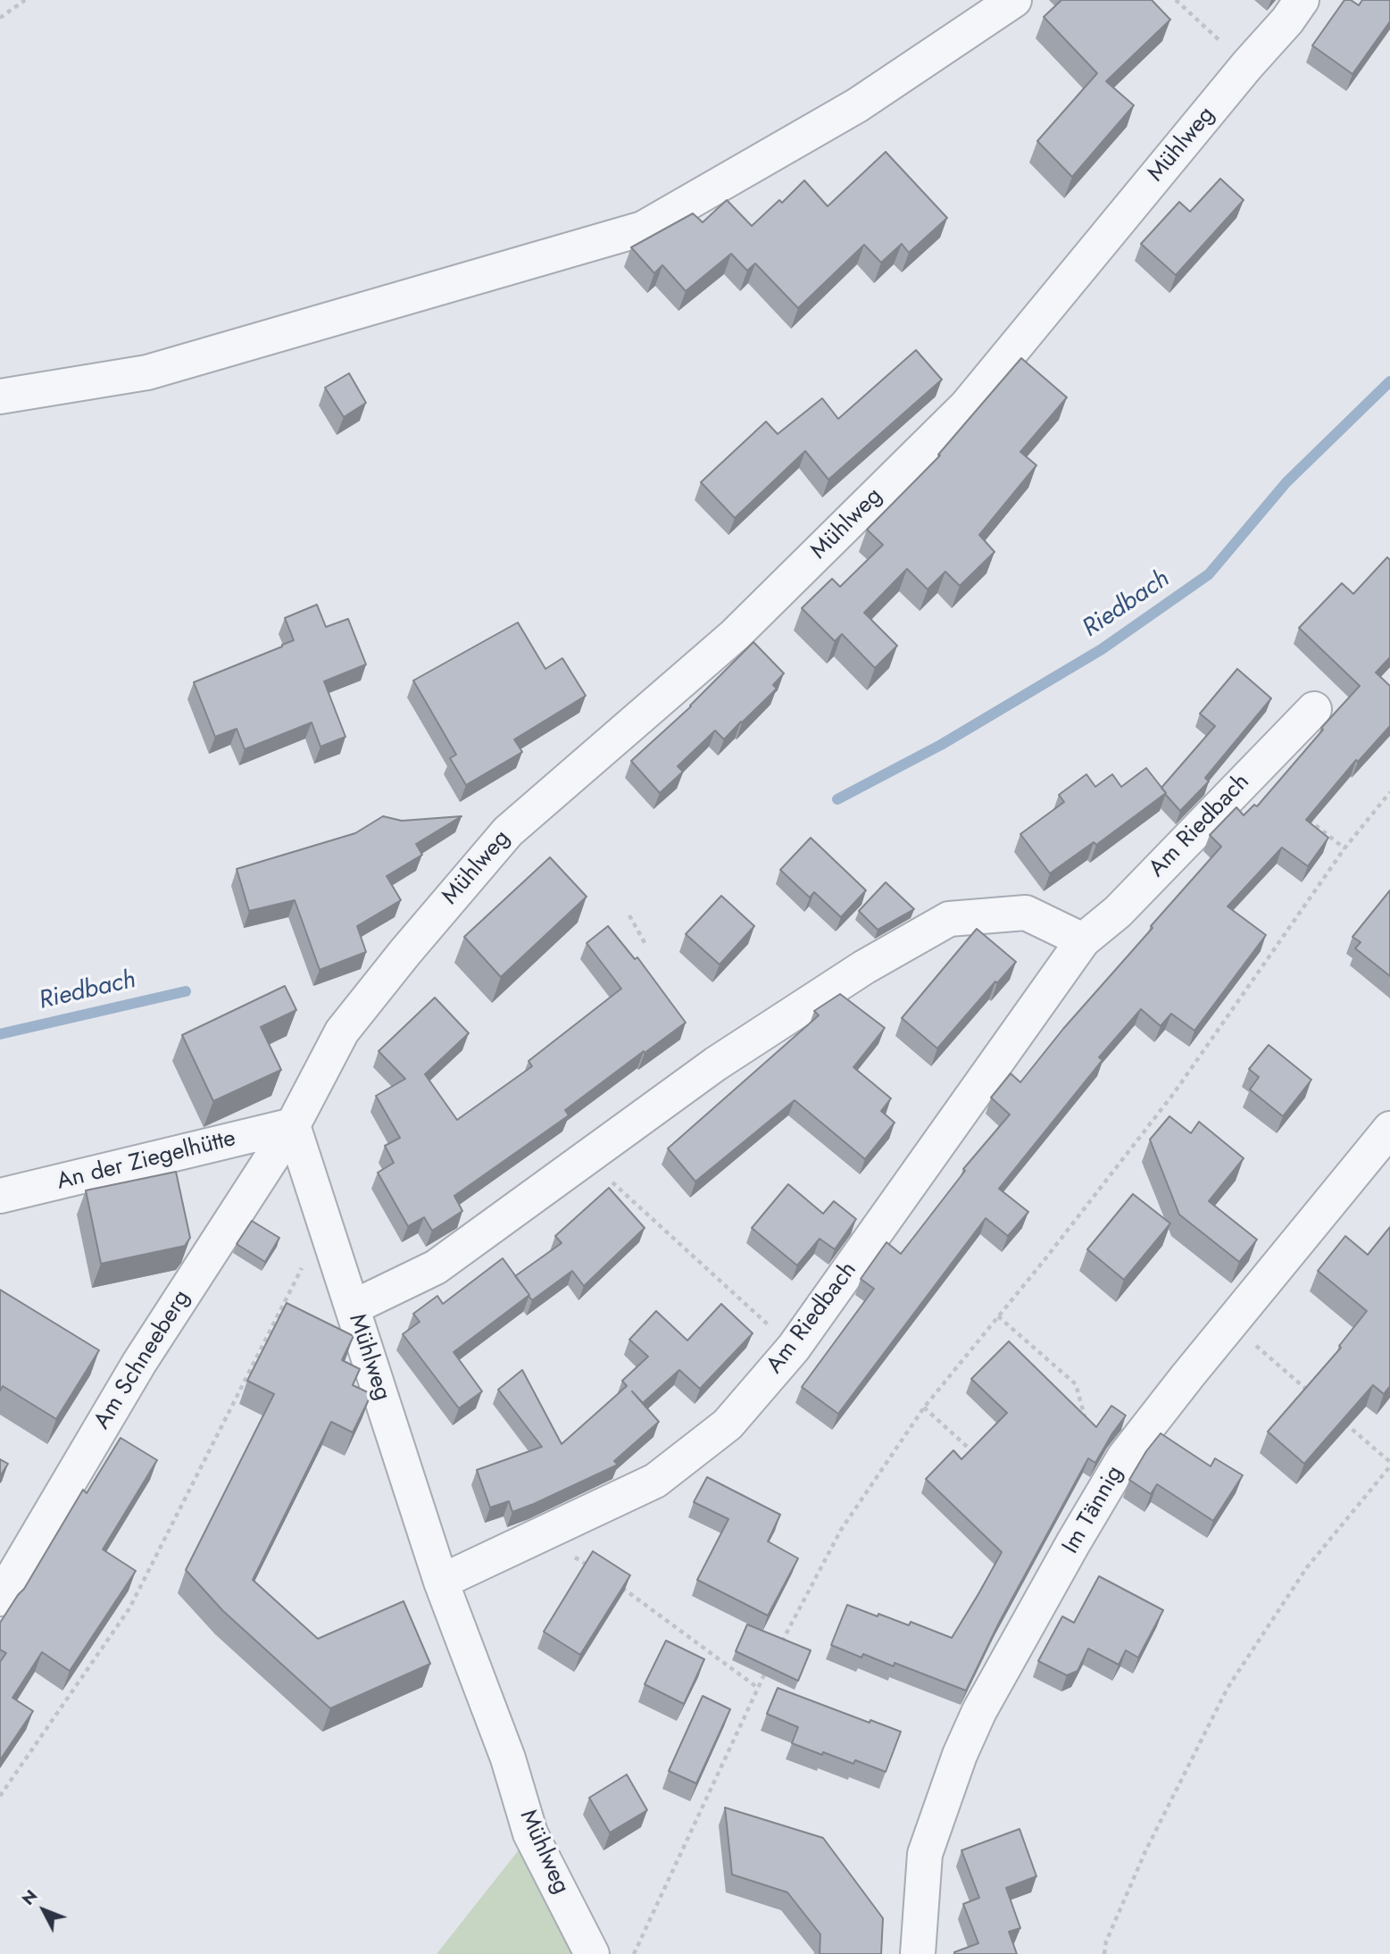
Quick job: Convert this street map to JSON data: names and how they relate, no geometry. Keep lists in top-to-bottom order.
{
  "streets": {
    "street": [
      "Mühlweg",
      "Am Riedbach",
      "An der Ziegelhütte",
      "Am Schneeberg",
      "Im Tännig"
    ]
  },
  "crossings": [
    ["Mühlweg", "Am Riedbach"],
    ["Mühlweg", "An der Ziegelhütte"],
    ["Mühlweg", "Am Schneeberg"],
    ["An der Ziegelhütte", "Am Schneeberg"]
  ],
  "water": ["Riedbach"],
  "north": "top left"
}
